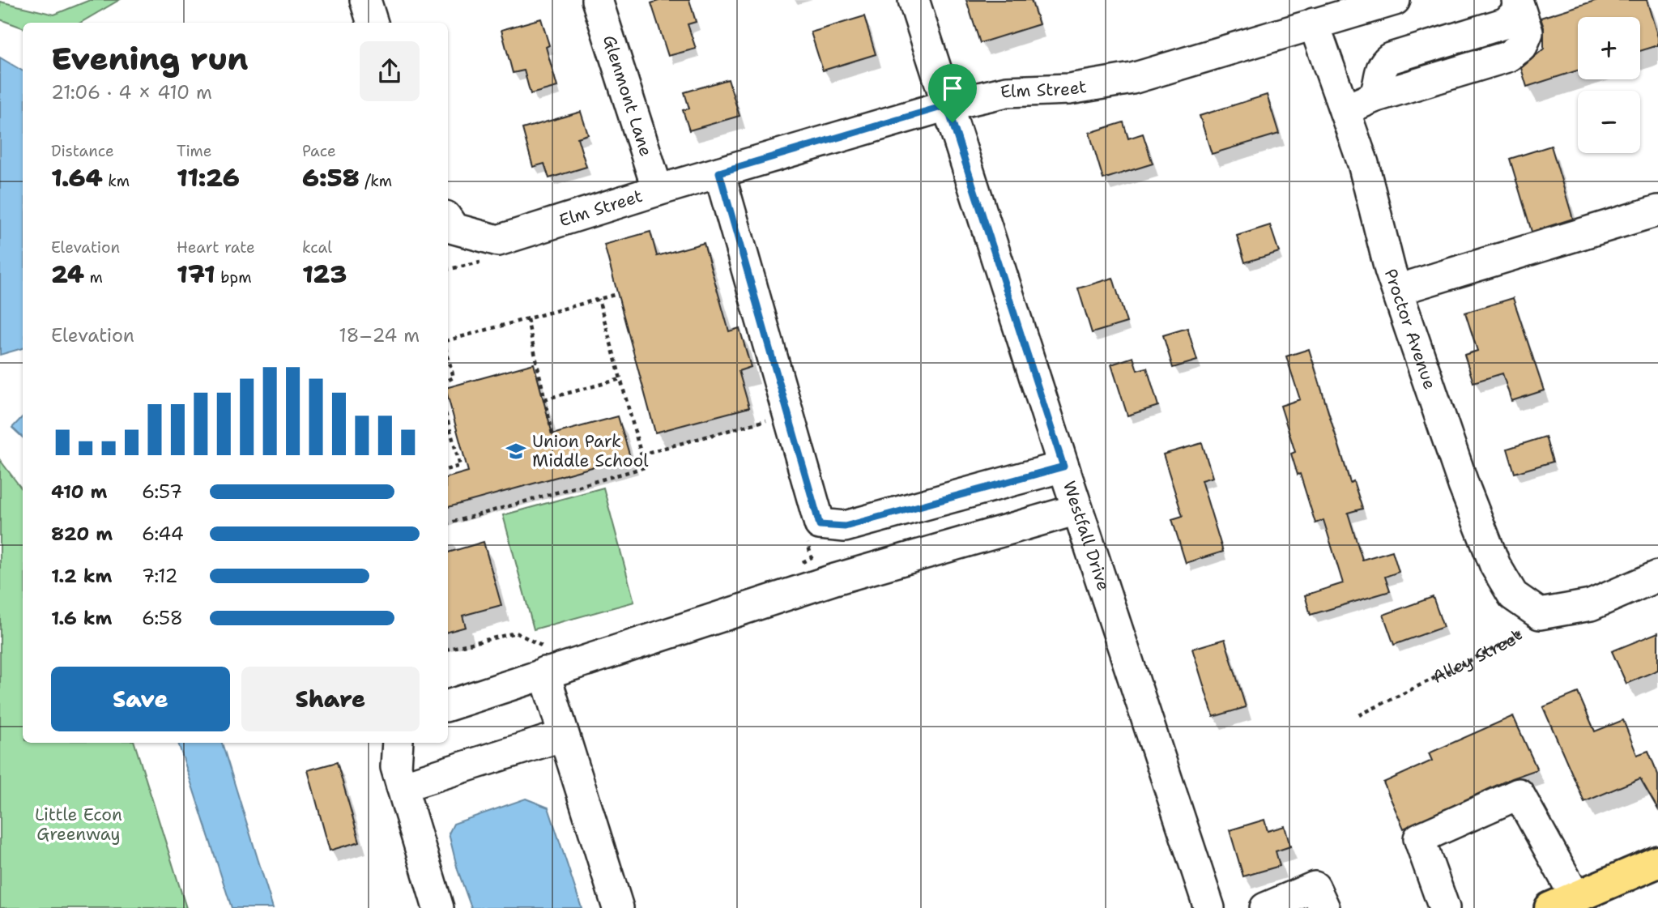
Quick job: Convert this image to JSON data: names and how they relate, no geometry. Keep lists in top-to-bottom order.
{
  "streets": {
    "street": [
      "Elm Street",
      "Glenmont Lane",
      "Proctor Avenue",
      "Westfall Drive"
    ],
    "path": ["Alley Street"]
  },
  "crossings": [
    ["Elm Street", "Glenmont Lane"],
    ["Elm Street", "Proctor Avenue"],
    ["Elm Street", "Westfall Drive"],
    ["Proctor Avenue", "Alley Street"]
  ],
  "parks": ["Little Econ Greenway"],
  "places": {
    "school or university": ["Union Park Middle School"]
  },
  "page": {
    "map_buttons": ["+", "−"],
    "heading": ["Evening run", "21:06 · 4 × 410 m"],
    "stats": [
      ["Distance", "1.64 km"],
      ["Time", "11:26"],
      ["Pace", "6:58 /km"],
      ["Elevation", "24 m"],
      ["Heart rate", "171 bpm"],
      ["kcal", "123"]
    ],
    "chart": ["Elevation", "18–24 m"],
    "list": [
      {
        "name": "410 m",
        "note": "6:57"
      },
      {
        "name": "820 m",
        "note": "6:44"
      },
      {
        "name": "1.2 km",
        "note": "7:12"
      },
      {
        "name": "1.6 km",
        "note": "6:58"
      }
    ],
    "buttons": ["Save", "Share"]
  }
}
